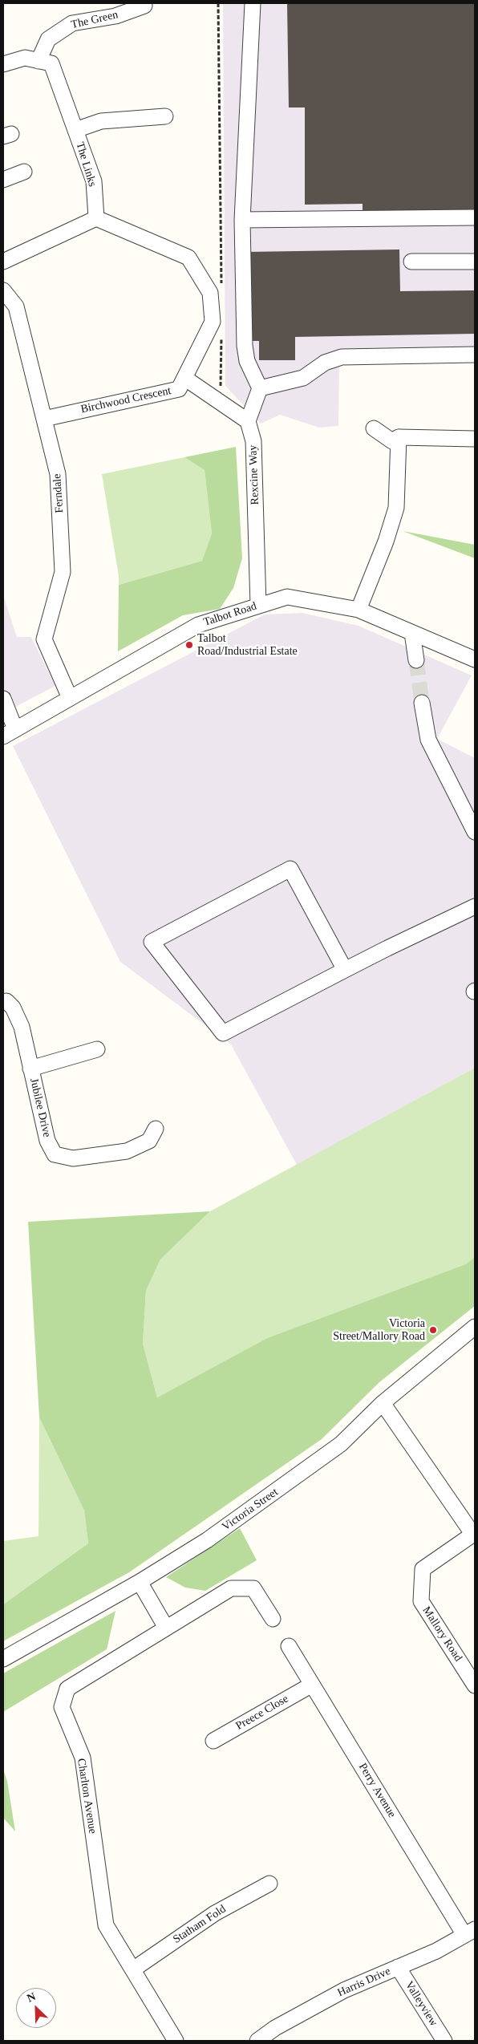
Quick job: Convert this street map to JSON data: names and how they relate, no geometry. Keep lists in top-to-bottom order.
{
  "streets": {
    "street": [
      "The Green",
      "The Links",
      "Birchwood Crescent",
      "Rexcine Way",
      "Ferndale",
      "Talbot Road",
      "Jubilee Drive",
      "Victoria Street",
      "Mallory Road",
      "Preece Close",
      "Perry Avenue",
      "Charlton Avenue",
      "Statham Fold",
      "Harris Drive",
      "Valleyview"
    ]
  },
  "crossings": [
    ["The Green", "The Links"],
    ["The Links", "Birchwood Crescent"],
    ["Birchwood Crescent", "Ferndale"],
    ["Rexcine Way", "Talbot Road"],
    ["Ferndale", "Talbot Road"],
    ["Preece Close", "Perry Avenue"],
    ["Perry Avenue", "Harris Drive"],
    ["Charlton Avenue", "Statham Fold"],
    ["Harris Drive", "Valleyview"]
  ],
  "places": ["Talbot Road/Industrial Estate", "Victoria Street/Mallory Road"],
  "north": "top left"
}
